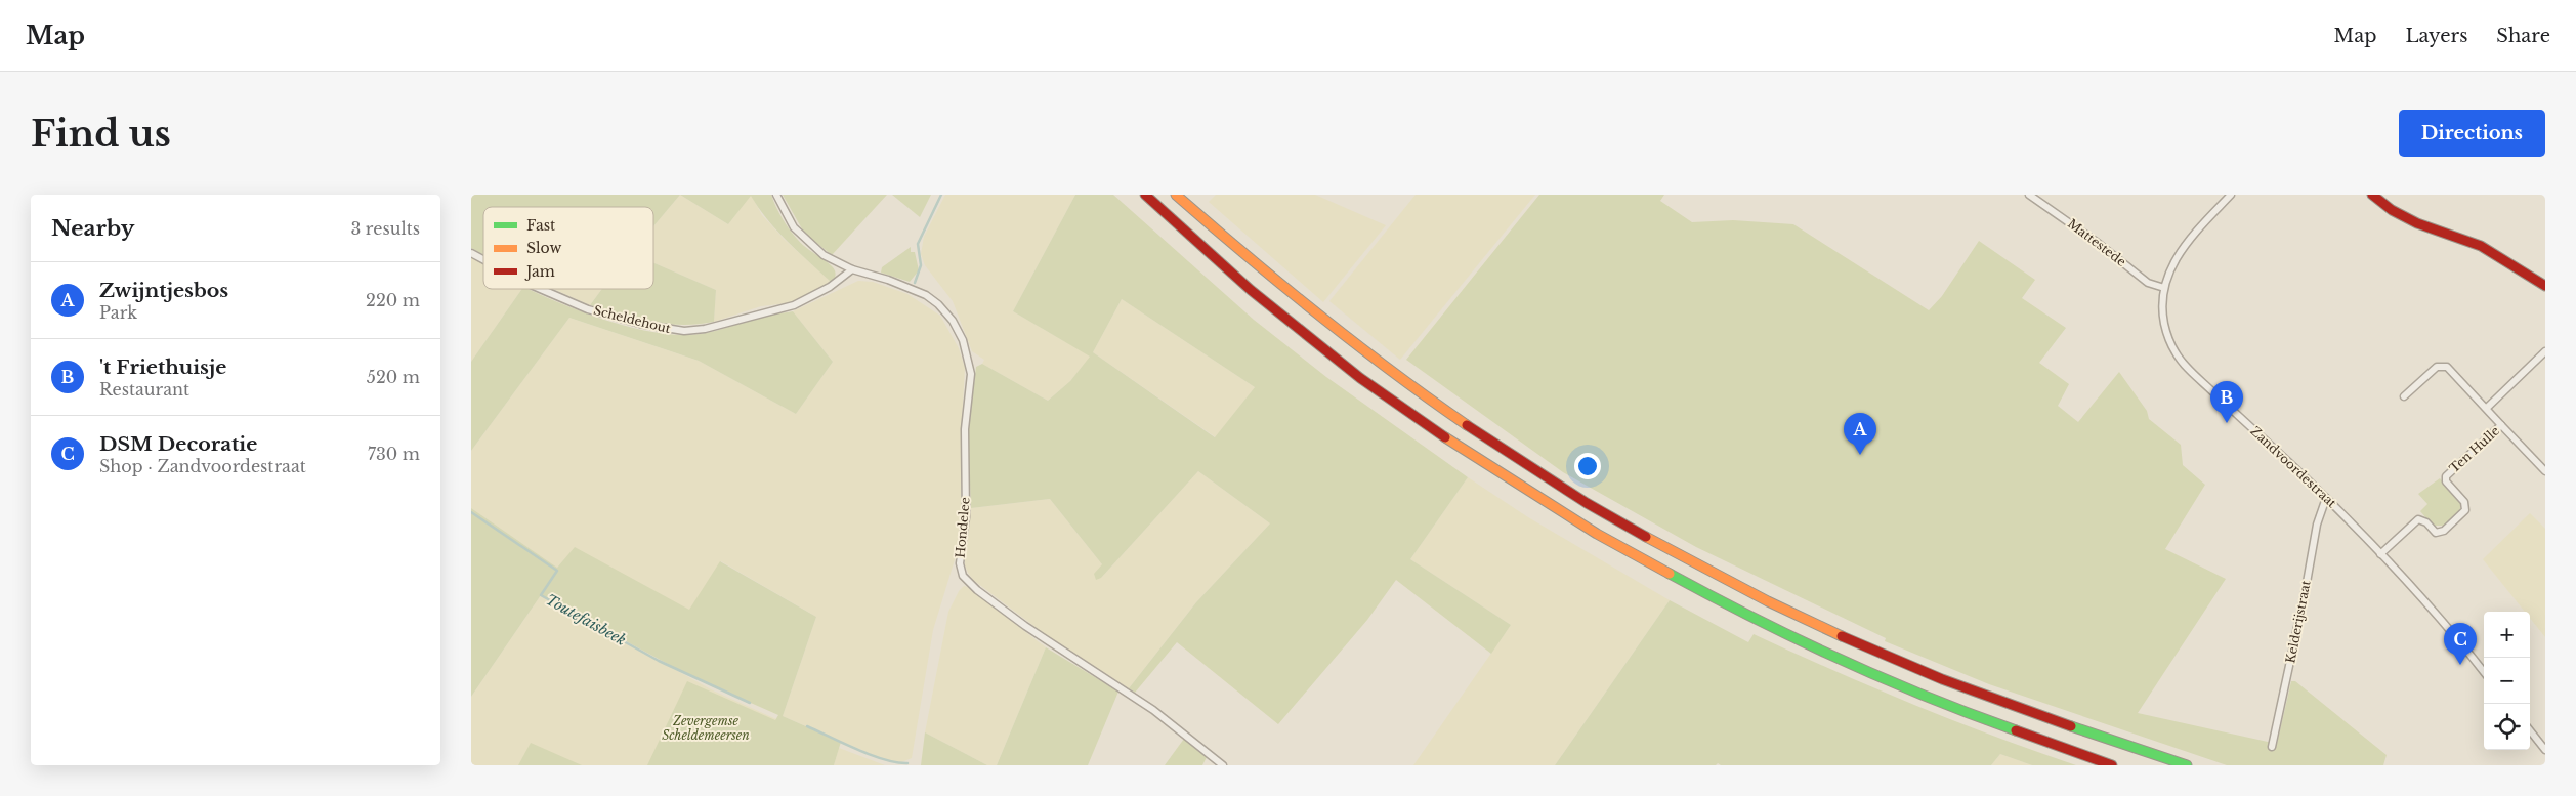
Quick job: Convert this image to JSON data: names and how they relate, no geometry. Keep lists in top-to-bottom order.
{
  "streets": {
    "street": [
      "Mattestede",
      "Scheldehout",
      "Ten Hulle",
      "Zandvoordestraat",
      "Hondelee",
      "Kelderijstraat"
    ]
  },
  "crossings": [
    ["Mattestede", "Zandvoordestraat"],
    ["Scheldehout", "Hondelee"],
    ["Ten Hulle", "Zandvoordestraat"],
    ["Zandvoordestraat", "Kelderijstraat"]
  ],
  "water": ["Toutefaisbeek"],
  "parks": ["Zevergemse Scheldemeersen"],
  "legend": ["Fast", "Slow", "Jam"],
  "page": {
    "header": "Map",
    "nav": ["Map", "Layers", "Share"],
    "buttons": "Directions",
    "title": "Find us",
    "heading": ["Nearby", "3 results"],
    "list": [
      {
        "mark": "A",
        "name": "Zwijntjesbos",
        "note": "Park",
        "value": "220 m"
      },
      {
        "mark": "B",
        "name": "'t Friethuisje",
        "note": "Restaurant",
        "value": "520 m"
      },
      {
        "mark": "C",
        "name": "DSM Decoratie",
        "note": "Shop · Zandvoordestraat",
        "value": "730 m"
      }
    ],
    "pins": ["B", "A", "C"],
    "map_buttons": ["+", "−"]
  }
}
